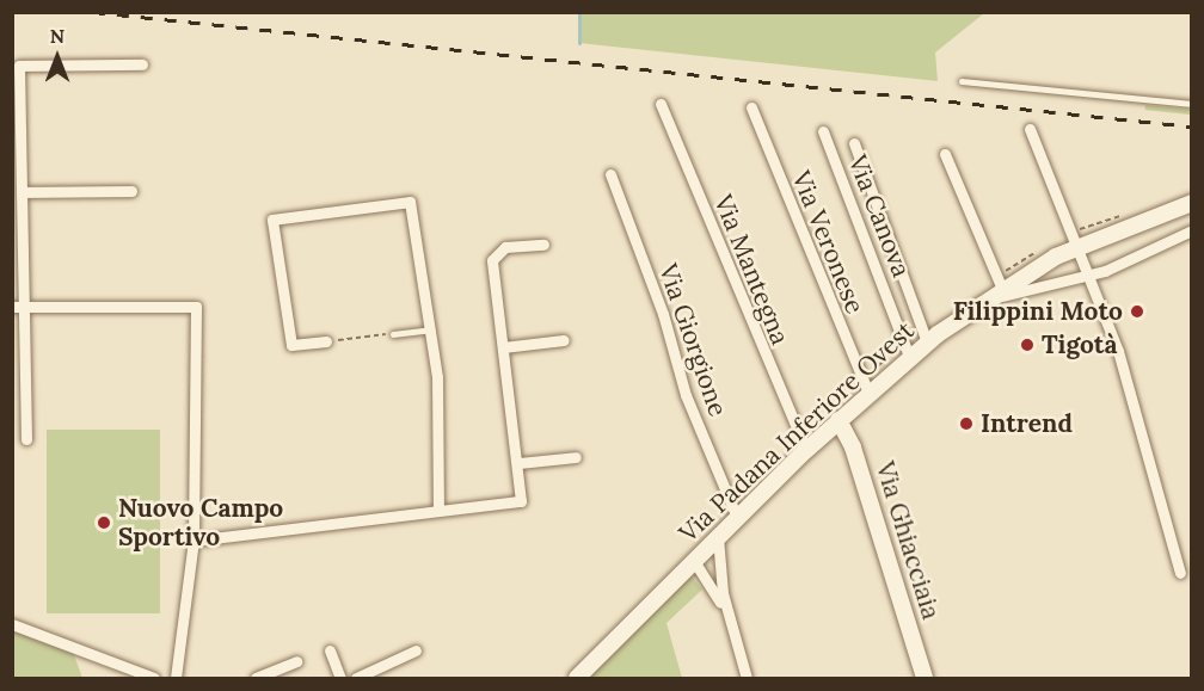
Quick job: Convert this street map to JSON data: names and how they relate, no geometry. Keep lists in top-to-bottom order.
{
  "streets": {
    "street": [
      "Via Canova",
      "Via Veronese",
      "Via Mantegna",
      "Via Giorgione",
      "Via Padana Inferiore Ovest",
      "Via Ghiacciaia"
    ]
  },
  "crossings": [
    ["Via Canova", "Via Padana Inferiore Ovest"],
    ["Via Veronese", "Via Padana Inferiore Ovest"],
    ["Via Mantegna", "Via Padana Inferiore Ovest"],
    ["Via Giorgione", "Via Padana Inferiore Ovest"],
    ["Via Padana Inferiore Ovest", "Via Ghiacciaia"]
  ],
  "places": [
    "Filippini Moto",
    "Tigotà",
    "Intrend",
    "Nuovo Campo Sportivo"
  ],
  "north": "top"
}
